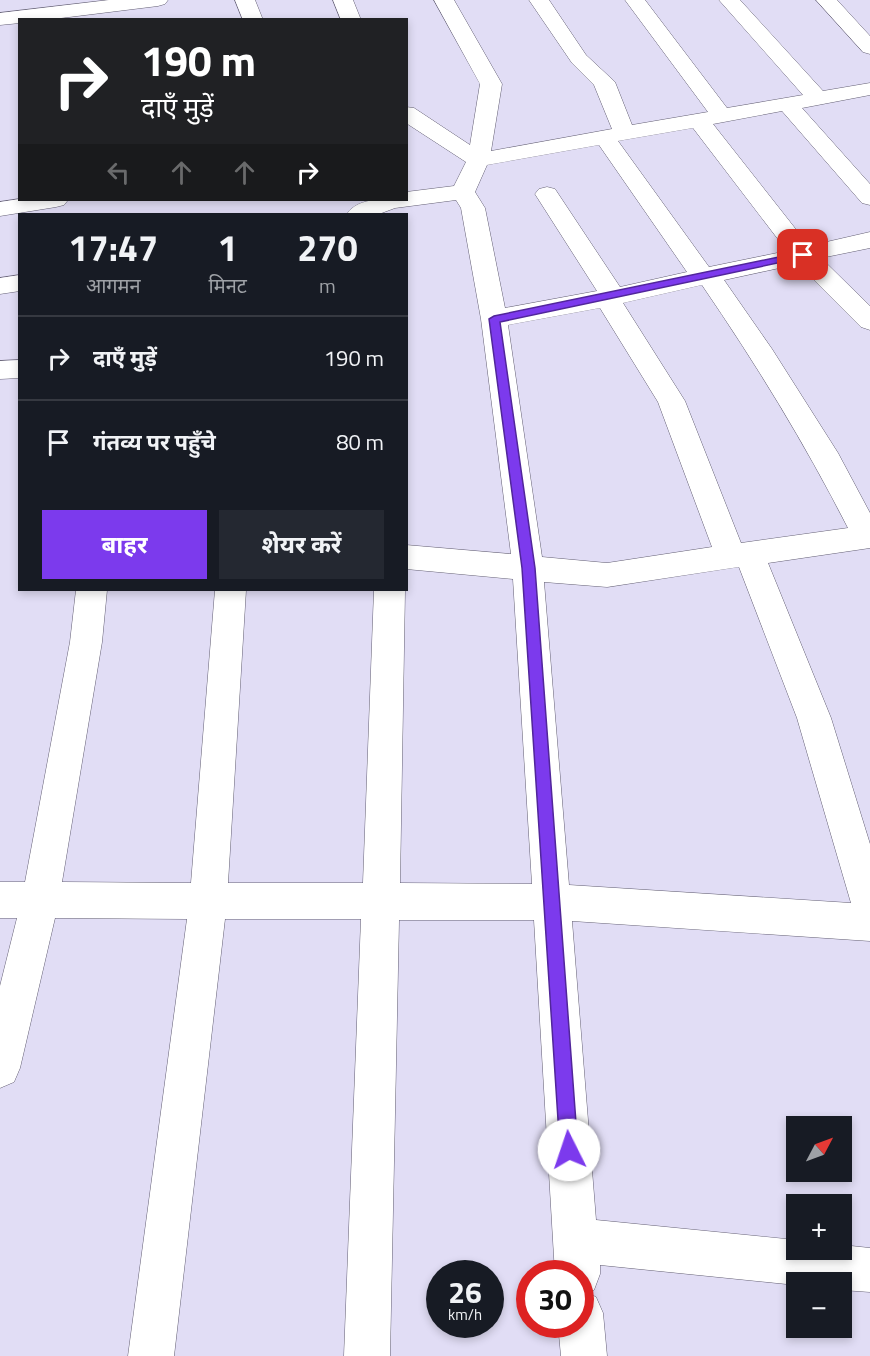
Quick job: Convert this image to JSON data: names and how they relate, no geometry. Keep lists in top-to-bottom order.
{
  "north": "top right",
  "page": {
    "turn": ["190 m", "दाएँ मुड़ें"],
    "eta": [
      "17:47",
      "आगमन",
      "1",
      "मिनट",
      "270",
      "m"
    ],
    "list": [
      {
        "name": "दाएँ मुड़ें",
        "value": "190 m"
      },
      {
        "name": "गंतव्य पर पहुँचे",
        "value": "80 m"
      }
    ],
    "buttons": ["बाहर", "शेयर करें"],
    "map_buttons": ["+", "−"],
    "speed": "26 km/h",
    "limit": "30"
  }
}
